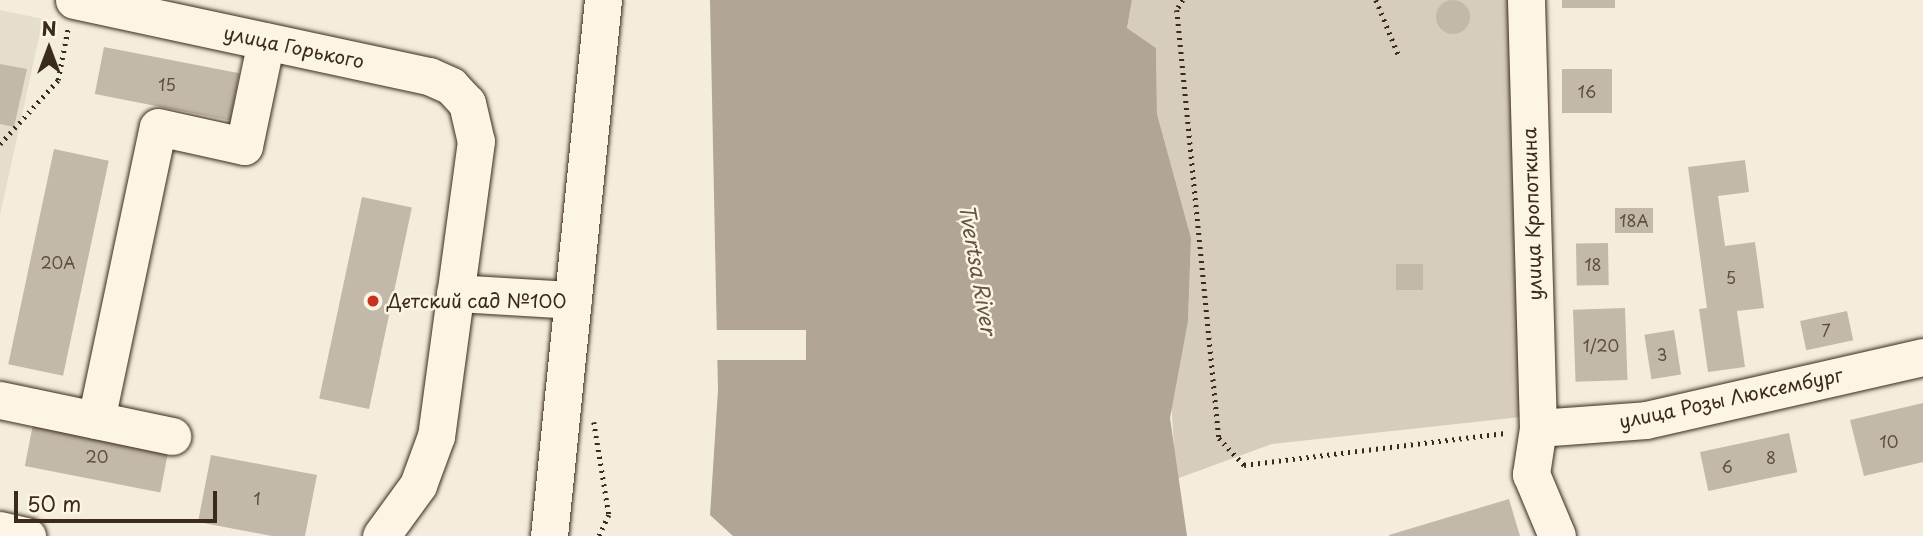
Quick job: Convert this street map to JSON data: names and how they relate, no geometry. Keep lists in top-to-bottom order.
{
  "streets": {
    "street": ["улица Горького", "улица Кропоткина", "улица Розы Люксембург"]
  },
  "crossings": [
    ["улица Кропоткина", "улица Розы Люксембург"]
  ],
  "water": ["Tvertsa River"],
  "places": ["Детский сад №100"],
  "house_numbers": [
    "15",
    "16",
    "18А",
    "20А",
    "18",
    "5",
    "7",
    "1/20",
    "3",
    "10",
    "20",
    "8",
    "6",
    "1"
  ],
  "scale_bar": "50 m",
  "north": "top"
}
